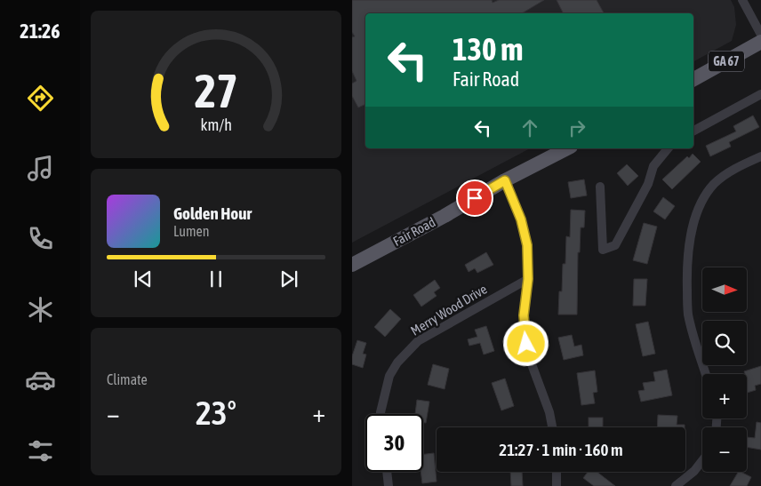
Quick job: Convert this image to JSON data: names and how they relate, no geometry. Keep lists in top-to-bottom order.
{
  "streets": {
    "main road": ["GA 67", "Fair Road"],
    "street": ["Merry Wood Drive"]
  },
  "north": "right",
  "page": {
    "tabs": "21:26",
    "turn": ["130 m", "Fair Road"],
    "song": ["Golden Hour", "Lumen"],
    "map_buttons": ["+", "−"],
    "tile": "Climate",
    "heat": ["−", "23°", "+"],
    "limit": "30",
    "trip": "21:27 · 1 min · 160 m",
    "gauge": ["27", "km/h"]
  }
}
